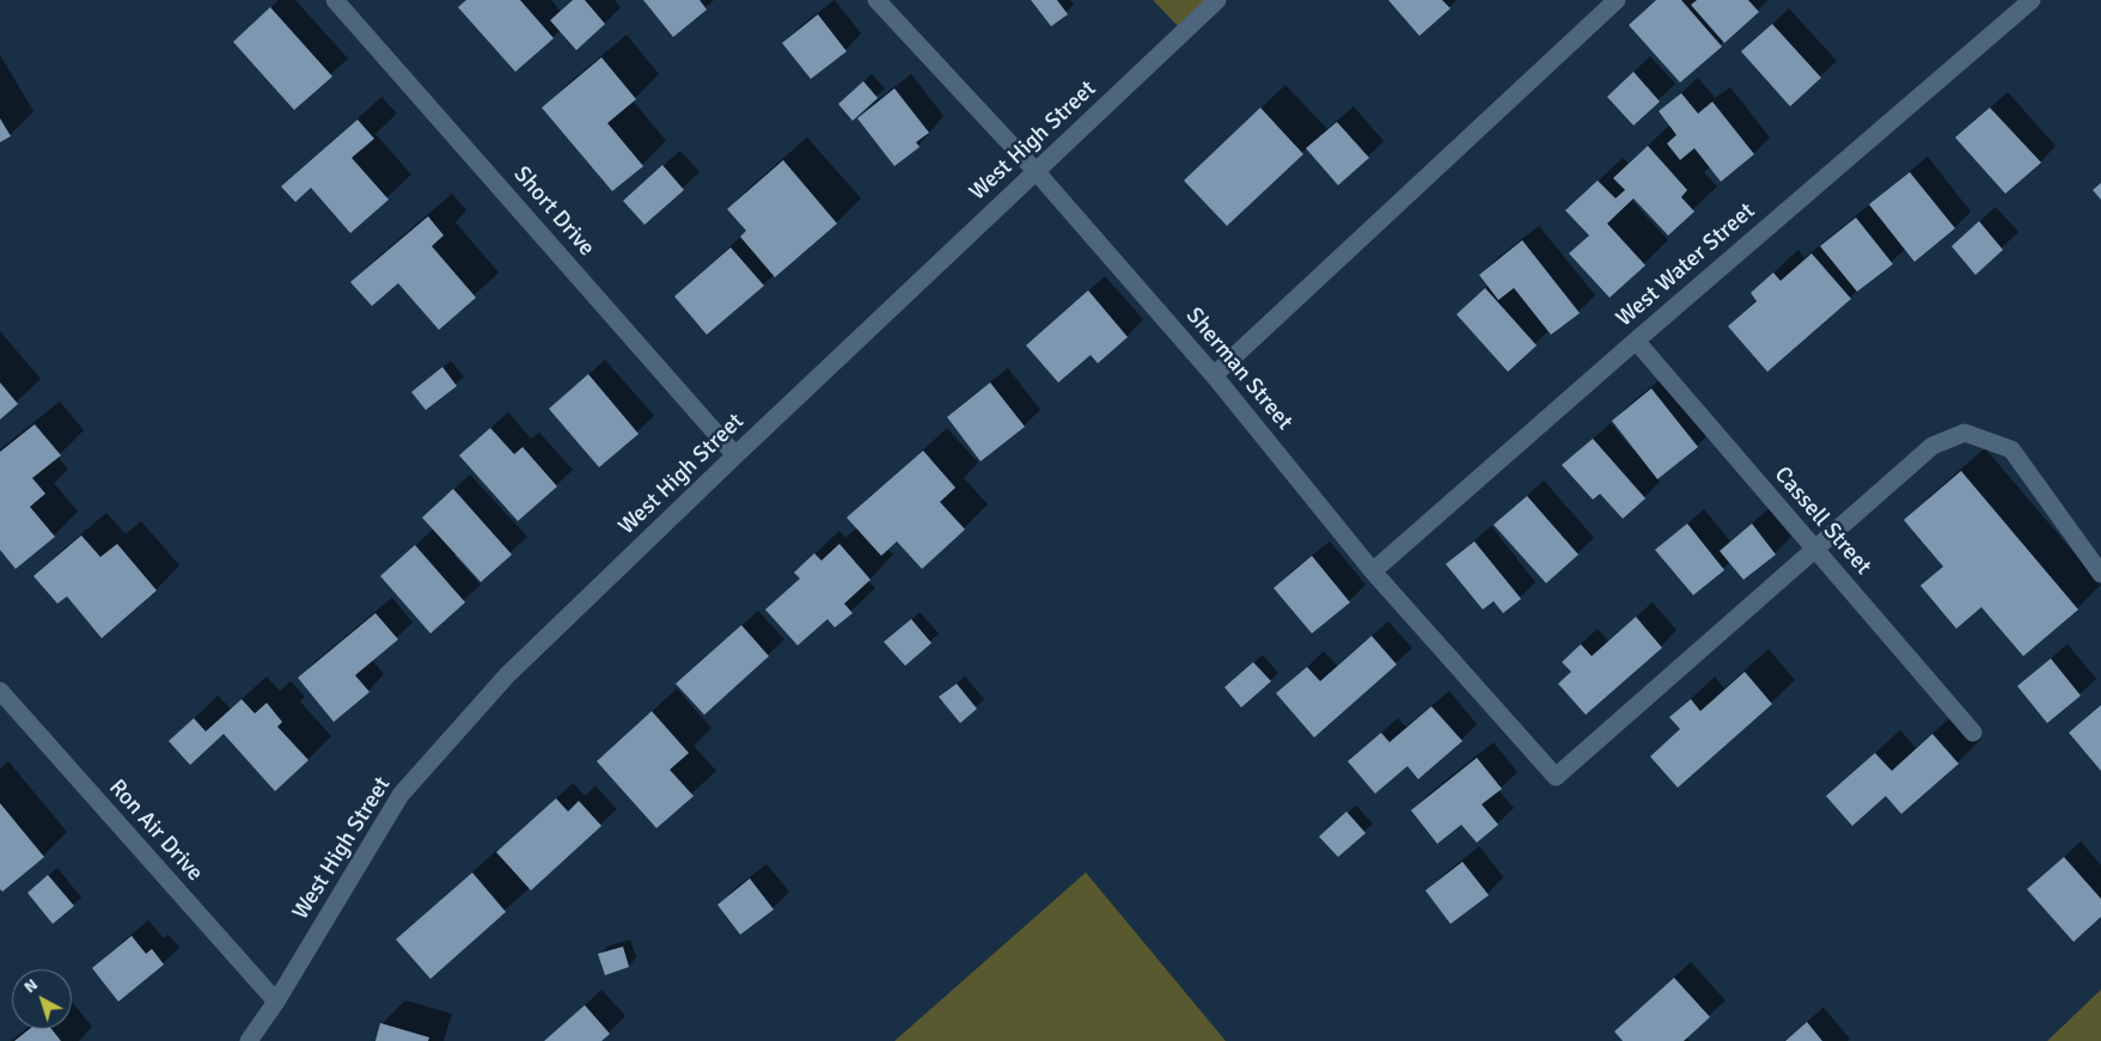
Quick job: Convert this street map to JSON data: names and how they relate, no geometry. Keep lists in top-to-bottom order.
{
  "streets": {
    "street": [
      "West High Street",
      "Short Drive",
      "West Water Street",
      "Sherman Street",
      "Cassell Street",
      "Ron Air Drive"
    ]
  },
  "crossings": [
    ["West High Street", "Short Drive"],
    ["West High Street", "Sherman Street"],
    ["West High Street", "Ron Air Drive"],
    ["West Water Street", "Sherman Street"],
    ["West Water Street", "Cassell Street"],
    ["Sherman Street", "Cassell Street"]
  ],
  "north": "top left"
}
